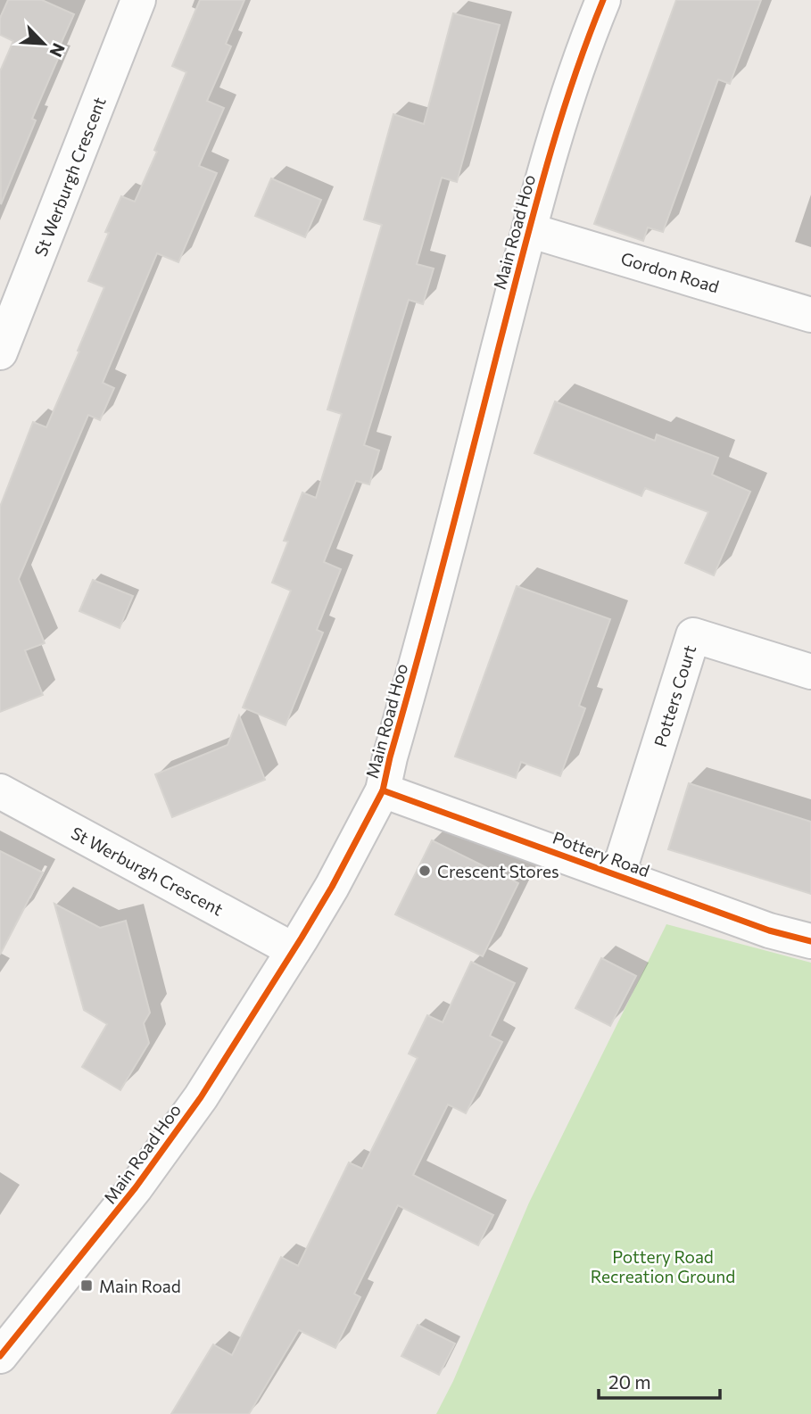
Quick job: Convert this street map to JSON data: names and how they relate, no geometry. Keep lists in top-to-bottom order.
{
  "streets": {
    "street": [
      "St Werburgh Crescent",
      "Main Road Hoo",
      "Gordon Road",
      "Potters Court",
      "Pottery Road"
    ]
  },
  "crossings": [
    ["St Werburgh Crescent", "Main Road Hoo"],
    ["Main Road Hoo", "Gordon Road"],
    ["Main Road Hoo", "Pottery Road"],
    ["Potters Court", "Pottery Road"]
  ],
  "parks": ["Pottery Road Recreation Ground"],
  "places": {
    "other": ["Crescent Stores"],
    "transit": ["Main Road"]
  },
  "scale_bar": "20 m",
  "north": "bottom right"
}
